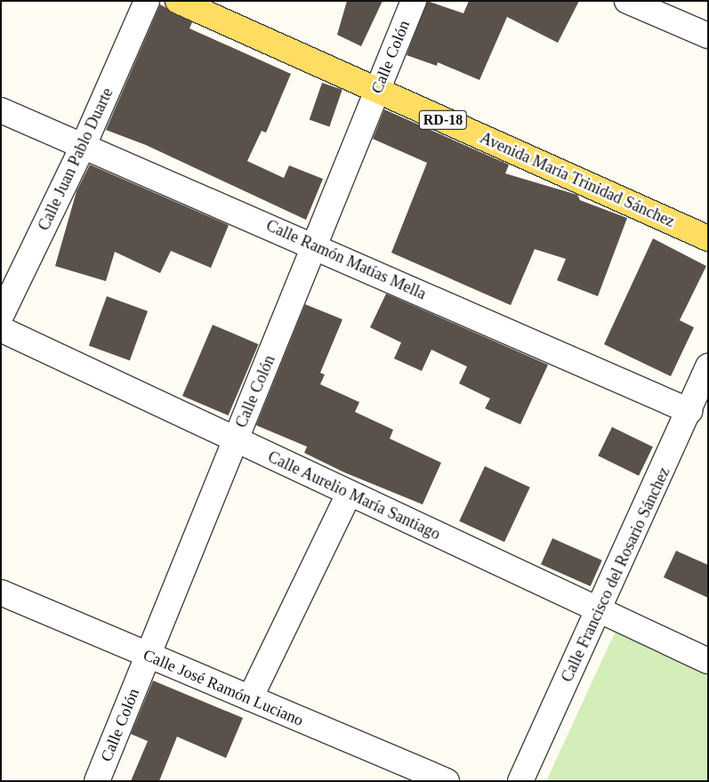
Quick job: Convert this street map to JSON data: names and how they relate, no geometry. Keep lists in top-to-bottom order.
{
  "streets": {
    "main road": ["RD-18", "Avenida María Trinidad Sánchez"],
    "street": [
      "Calle Colón",
      "Calle Juan Pablo Duarte",
      "Calle Ramón Matías Mella",
      "Calle Aurelio María Santiago",
      "Calle Francisco del Rosario Sánchez",
      "Calle José Ramón Luciano"
    ]
  },
  "crossings": [
    ["Calle Colón", "Avenida María Trinidad Sánchez"],
    ["Calle Colón", "Calle Ramón Matías Mella"],
    ["Calle Colón", "Calle Aurelio María Santiago"],
    ["Calle Colón", "Calle José Ramón Luciano"],
    ["Calle Juan Pablo Duarte", "Calle Ramón Matías Mella"],
    ["Calle Ramón Matías Mella", "Calle Francisco del Rosario Sánchez"],
    ["Calle Aurelio María Santiago", "Calle Francisco del Rosario Sánchez"]
  ]
}
